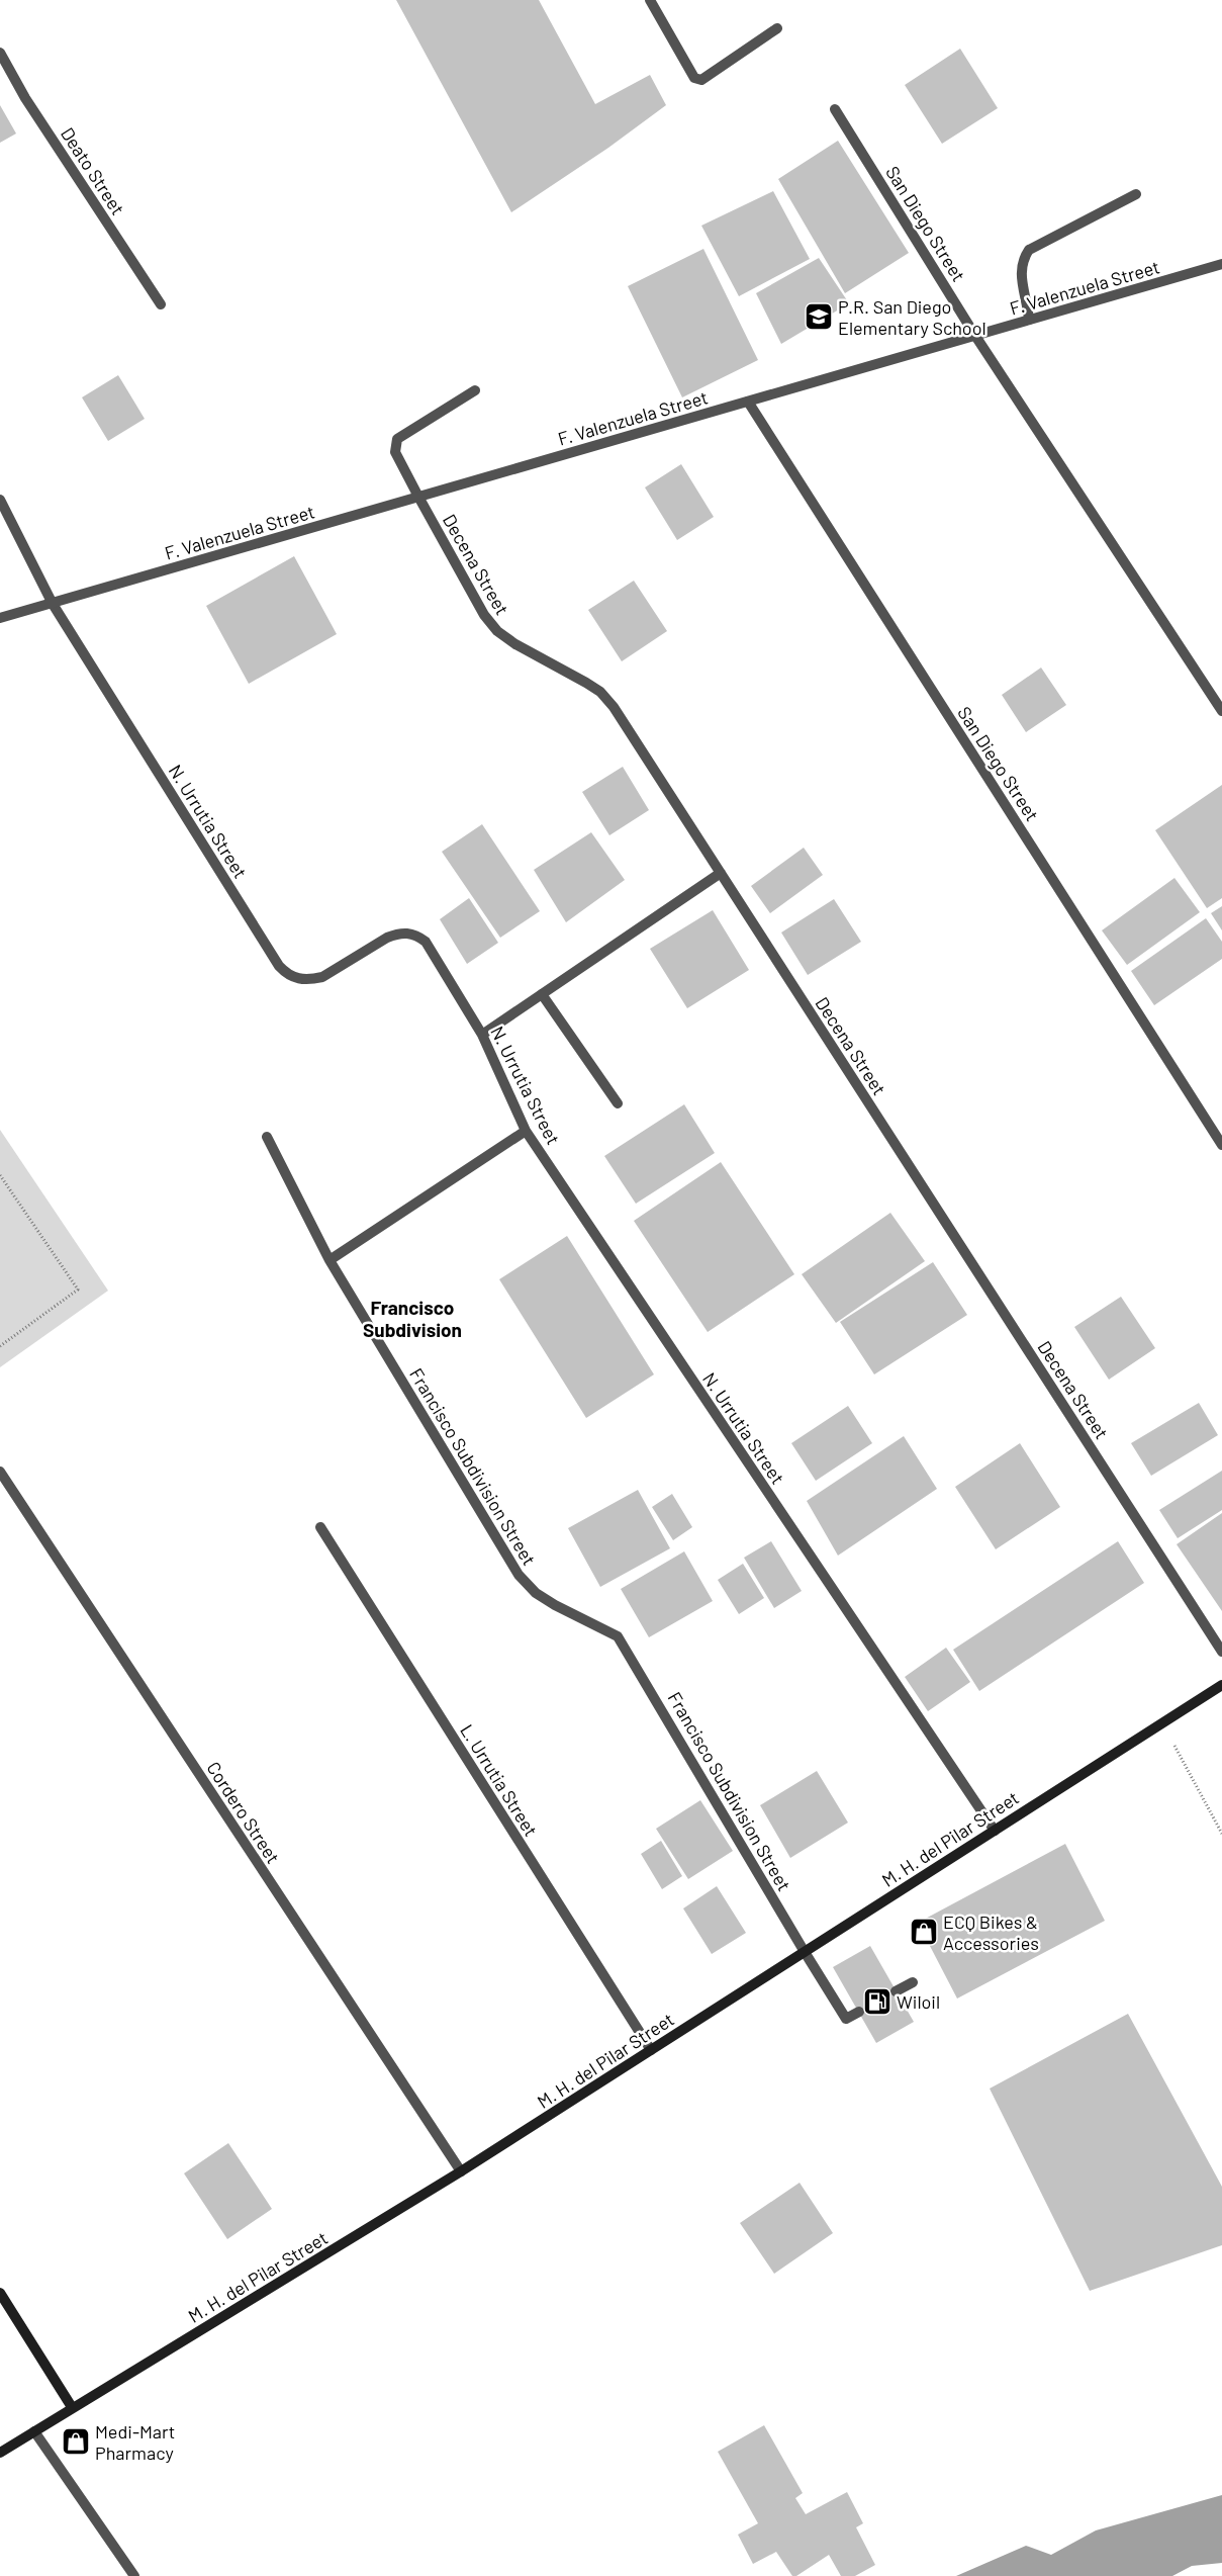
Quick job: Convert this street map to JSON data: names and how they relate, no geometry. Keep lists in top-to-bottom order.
{
  "streets": {
    "main road": ["M. H. del Pilar Street"],
    "street": [
      "Deato Street",
      "San Diego Street",
      "F. Valenzuela Street",
      "Decena Street",
      "N. Urrutia Street",
      "Francisco Subdivision Street",
      "L. Urrutia Street",
      "Cordero Street"
    ]
  },
  "crossings": [
    ["San Diego Street", "F. Valenzuela Street"],
    ["F. Valenzuela Street", "Decena Street"],
    ["F. Valenzuela Street", "N. Urrutia Street"],
    ["N. Urrutia Street", "M. H. del Pilar Street"],
    ["Francisco Subdivision Street", "M. H. del Pilar Street"],
    ["L. Urrutia Street", "M. H. del Pilar Street"],
    ["Cordero Street", "M. H. del Pilar Street"]
  ],
  "districts": ["Francisco Subdivision"],
  "places": {
    "school or university": ["P.R. San Diego Elementary School"],
    "shop": ["ECQ Bikes & Accessories", "Medi-Mart Pharmacy"],
    "fuel station": ["Wiloil"]
  }
}
